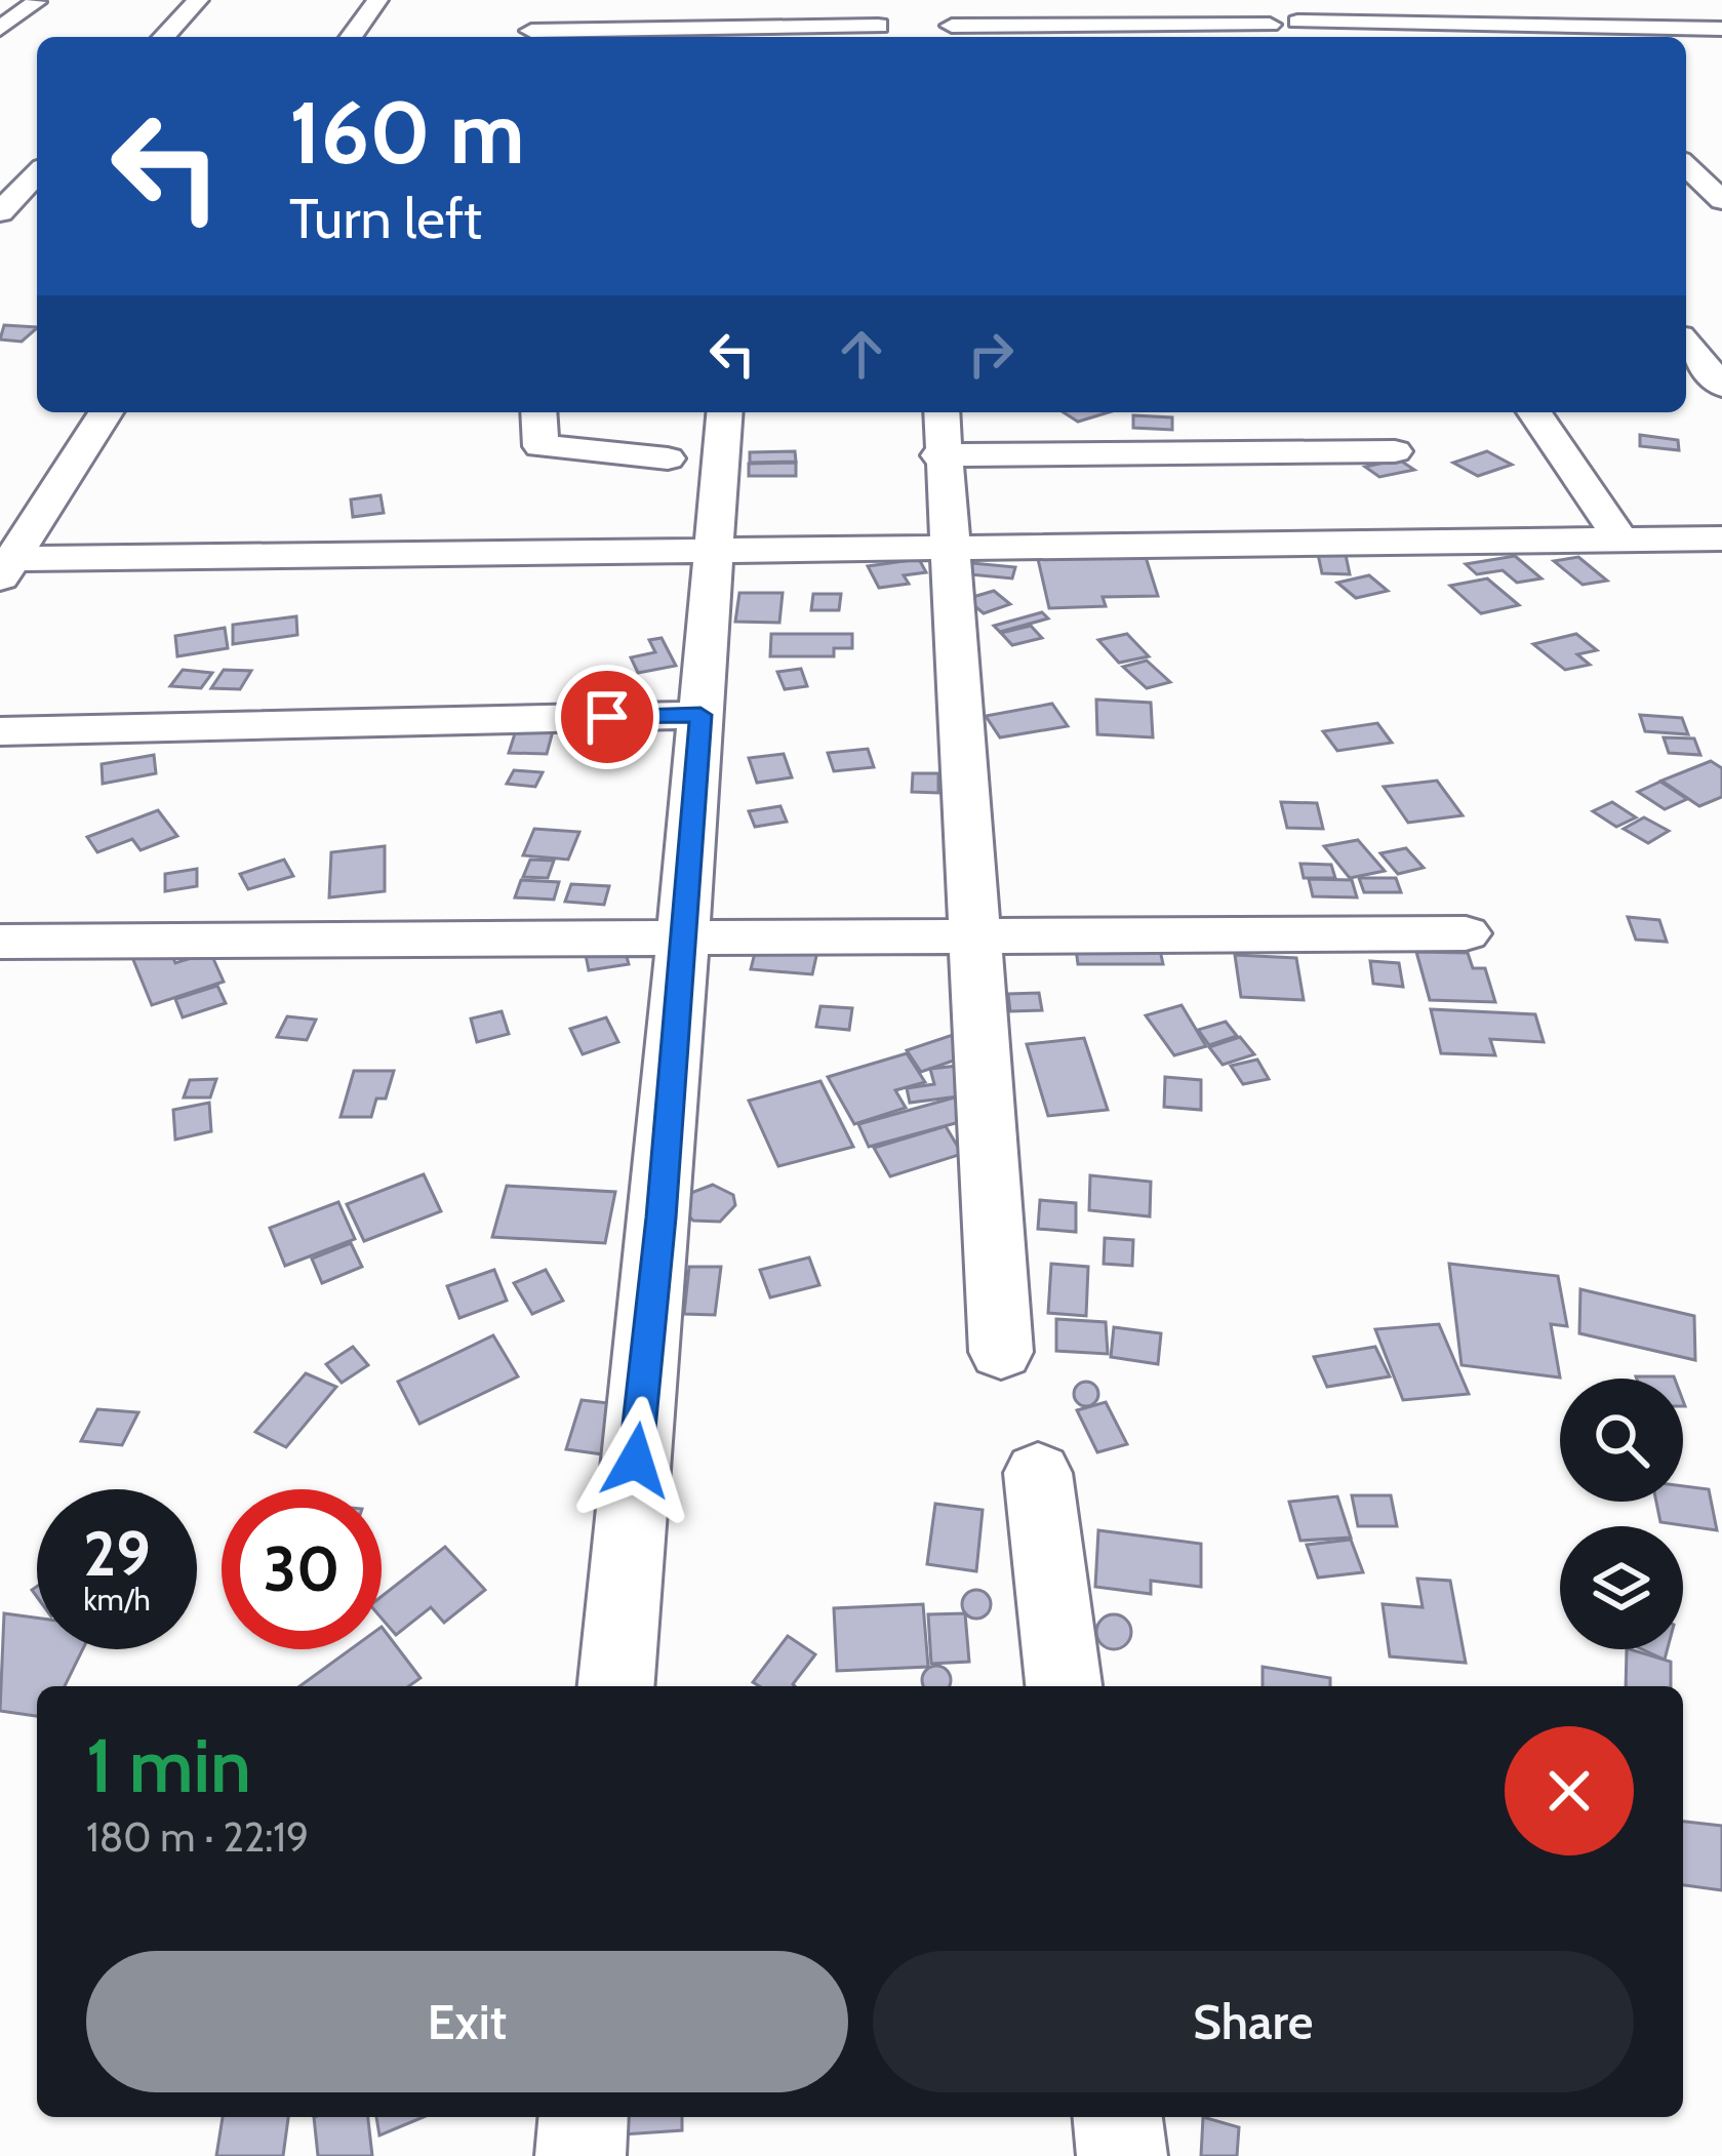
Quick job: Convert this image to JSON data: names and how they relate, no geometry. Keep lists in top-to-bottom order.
{
  "page": {
    "turn": ["160 m", "Turn left"],
    "speed": "29 km/h",
    "limit": "30",
    "heading": ["1 min", "180 m · 22:19"],
    "buttons": ["Exit", "Share"]
  }
}
